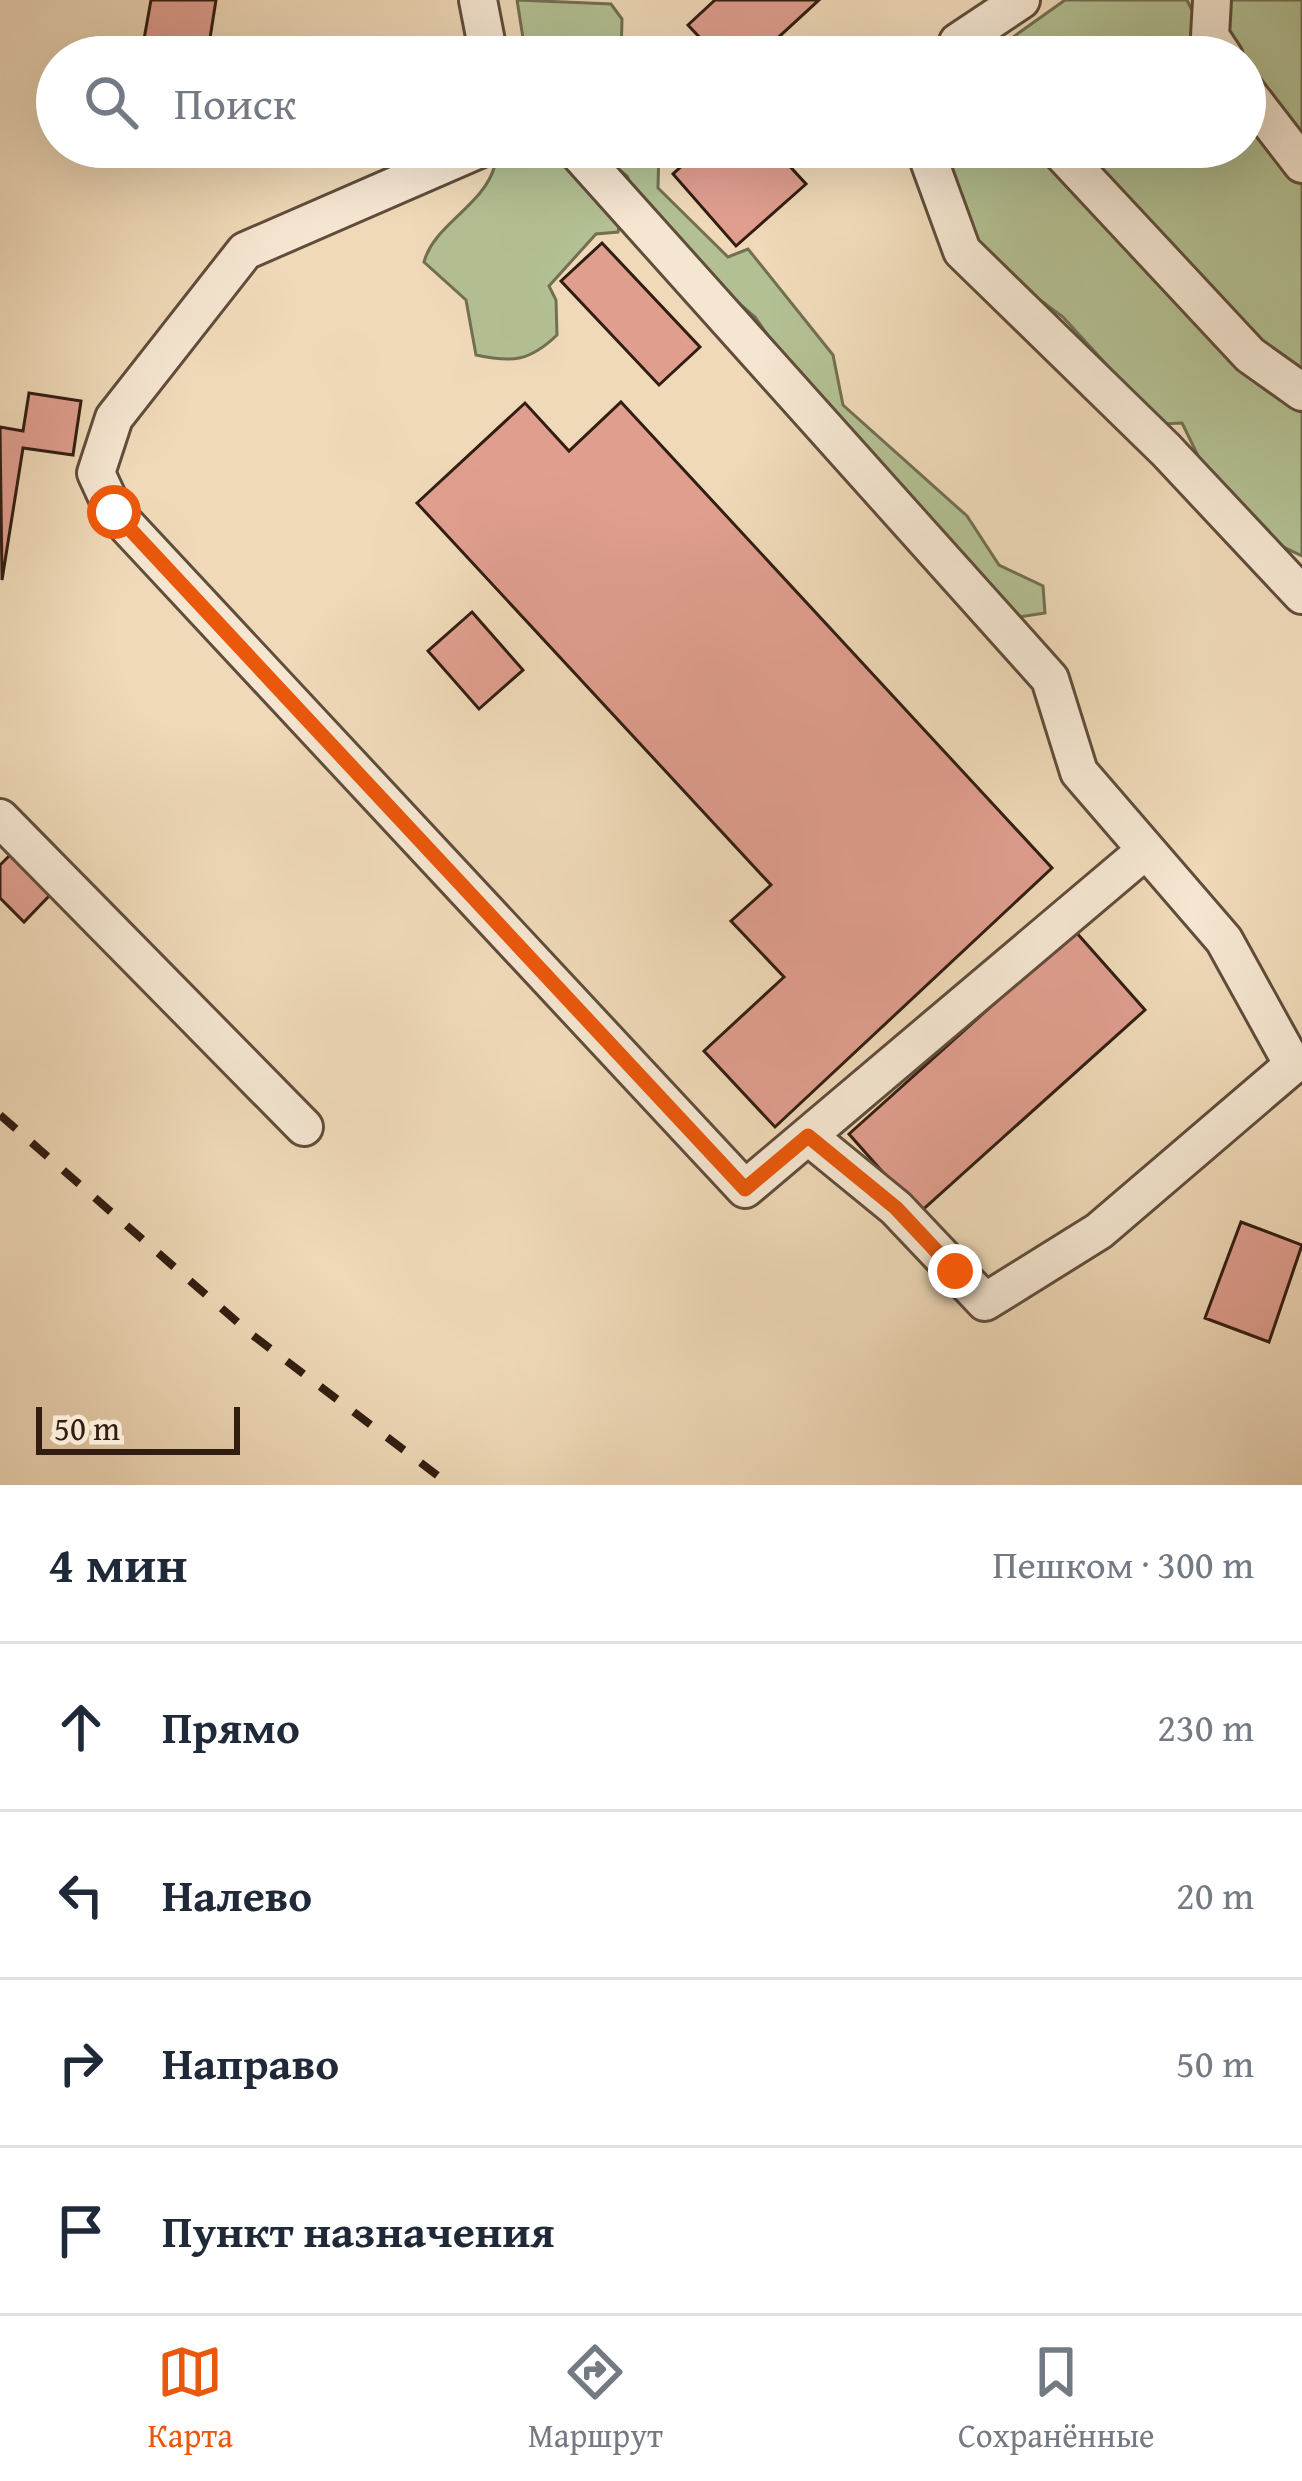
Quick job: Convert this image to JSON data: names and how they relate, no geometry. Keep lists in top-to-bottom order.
{
  "scale_bar": "50 m",
  "page": {
    "search": "Поиск",
    "scale": "50 m",
    "heading": ["4 мин", "Пешком · 300 m"],
    "list": [
      ["Прямо", "230 m"],
      ["Налево", "20 m"],
      ["Направо", "50 m"],
      "Пункт назначения"
    ],
    "nav": ["Карта", "Маршрут", "Сохранённые"]
  }
}
